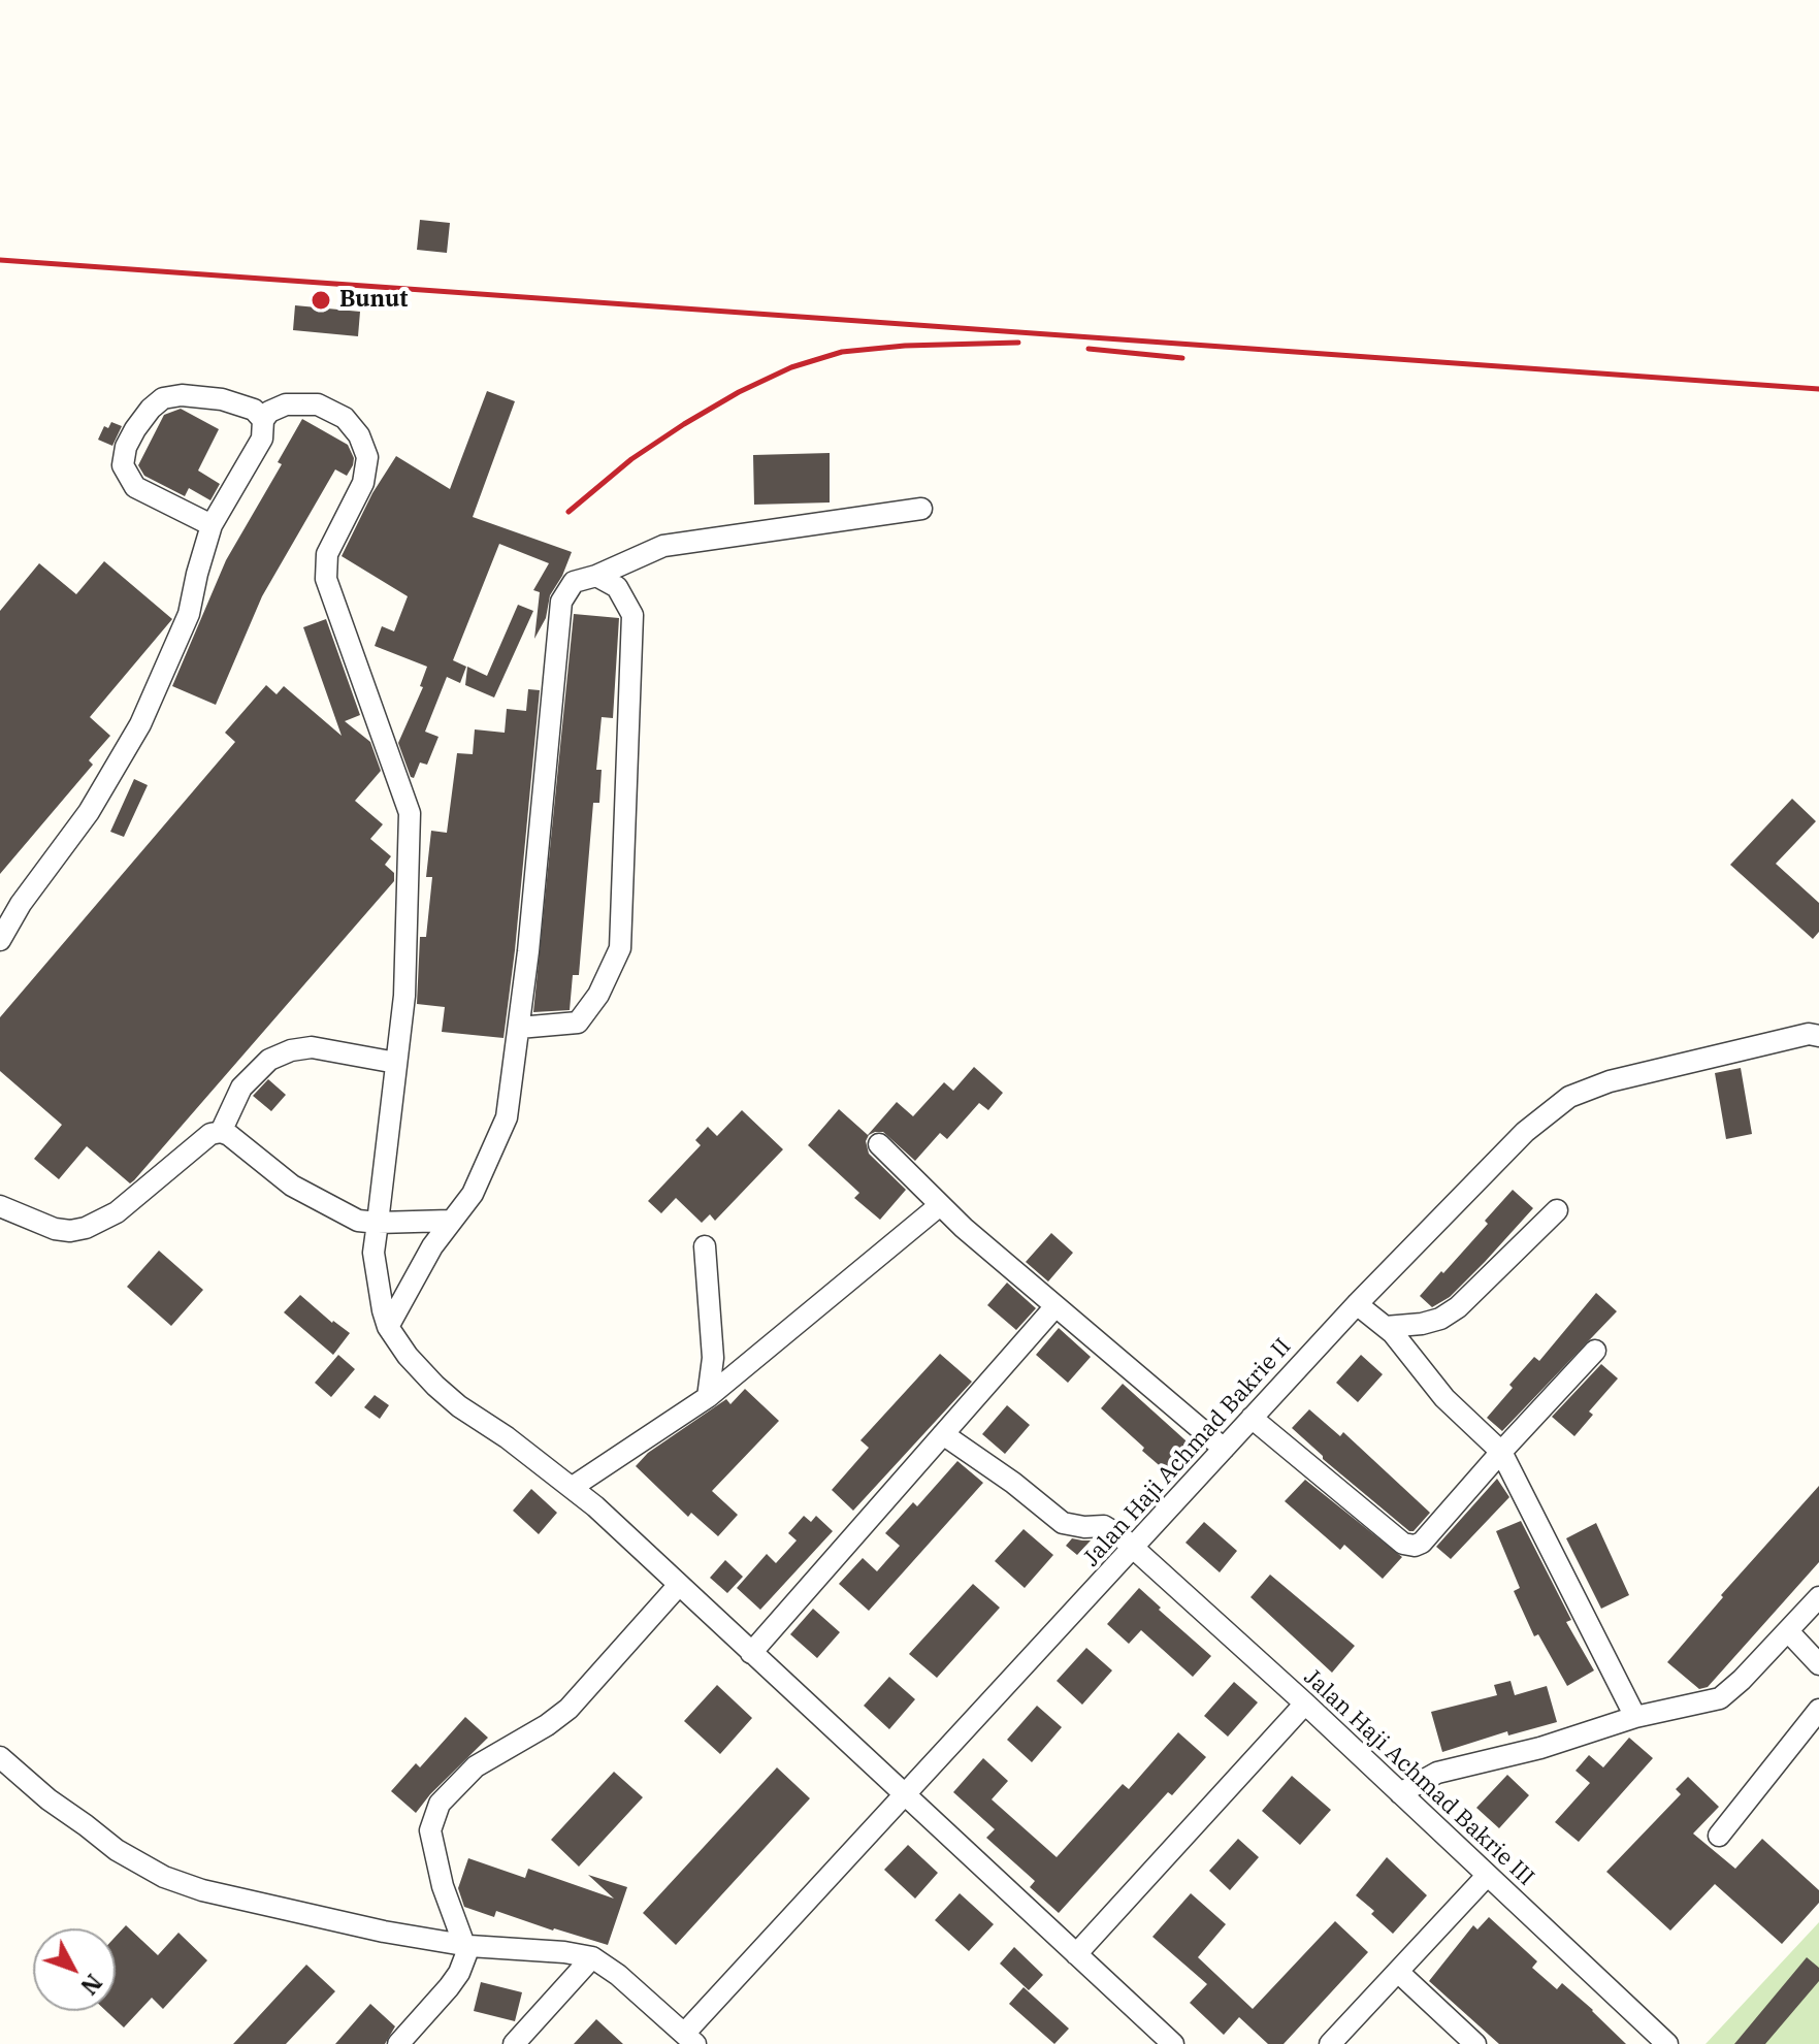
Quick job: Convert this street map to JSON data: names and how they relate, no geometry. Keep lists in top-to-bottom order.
{
  "streets": {
    "street": ["Jalan Haji Achmad Bakrie II", "Jalan Haji Achmad Bakrie III"]
  },
  "crossings": [
    ["Jalan Haji Achmad Bakrie II", "Jalan Haji Achmad Bakrie III"]
  ],
  "places": ["Bunut"],
  "north": "bottom right"
}
